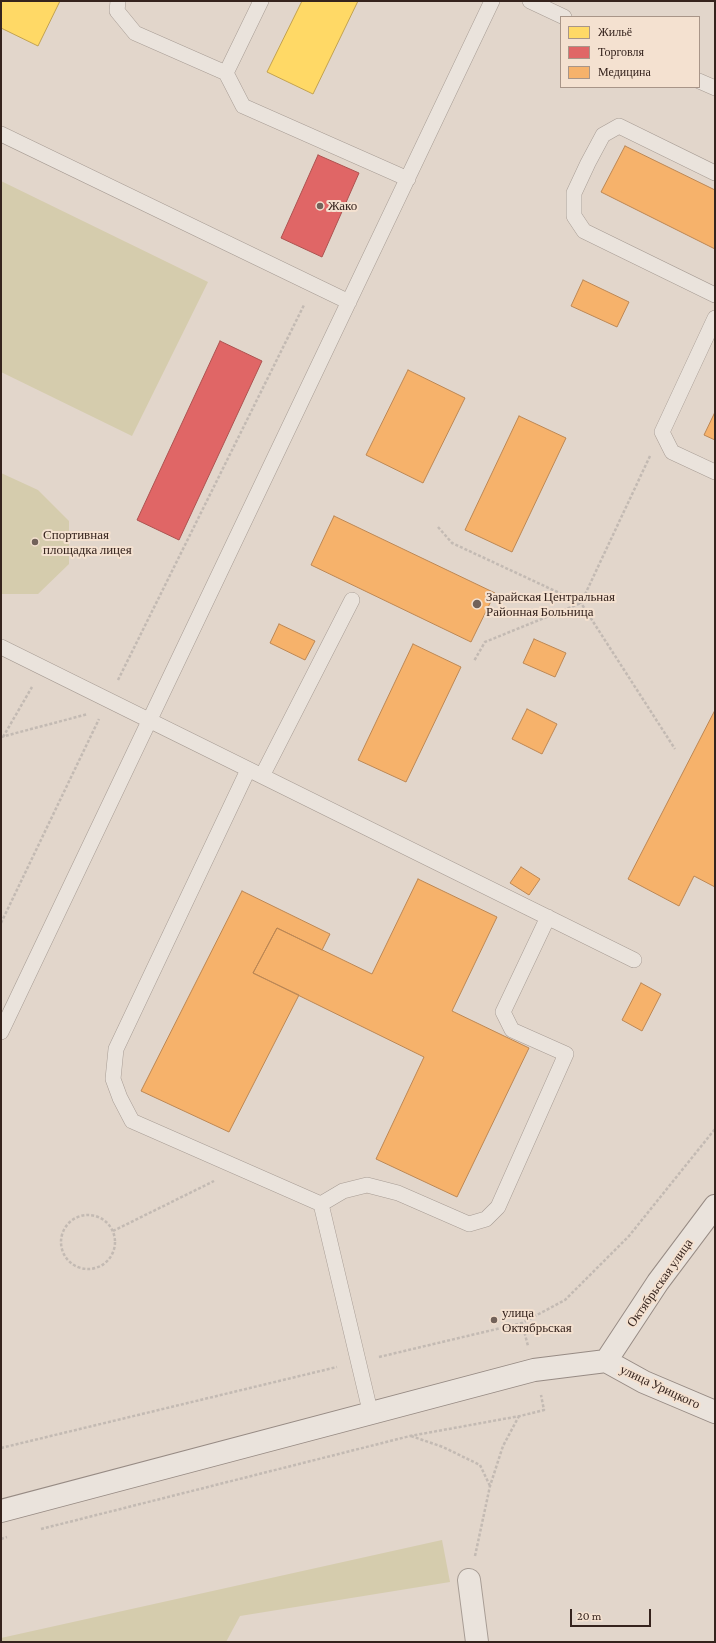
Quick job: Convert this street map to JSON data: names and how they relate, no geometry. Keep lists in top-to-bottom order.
{
  "streets": {
    "main road": ["Октябрьская улица", "улица Урицкого"]
  },
  "crossings": [
    ["Октябрьская улица", "улица Урицкого"]
  ],
  "places": [
    "Жако",
    "Спортивная площадка лицея",
    "Зарайская Центральная Районная Больница",
    "улица Октябрьская"
  ],
  "legend": ["Жильё", "Торговля", "Медицина"],
  "scale_bar": "20 m"
}
